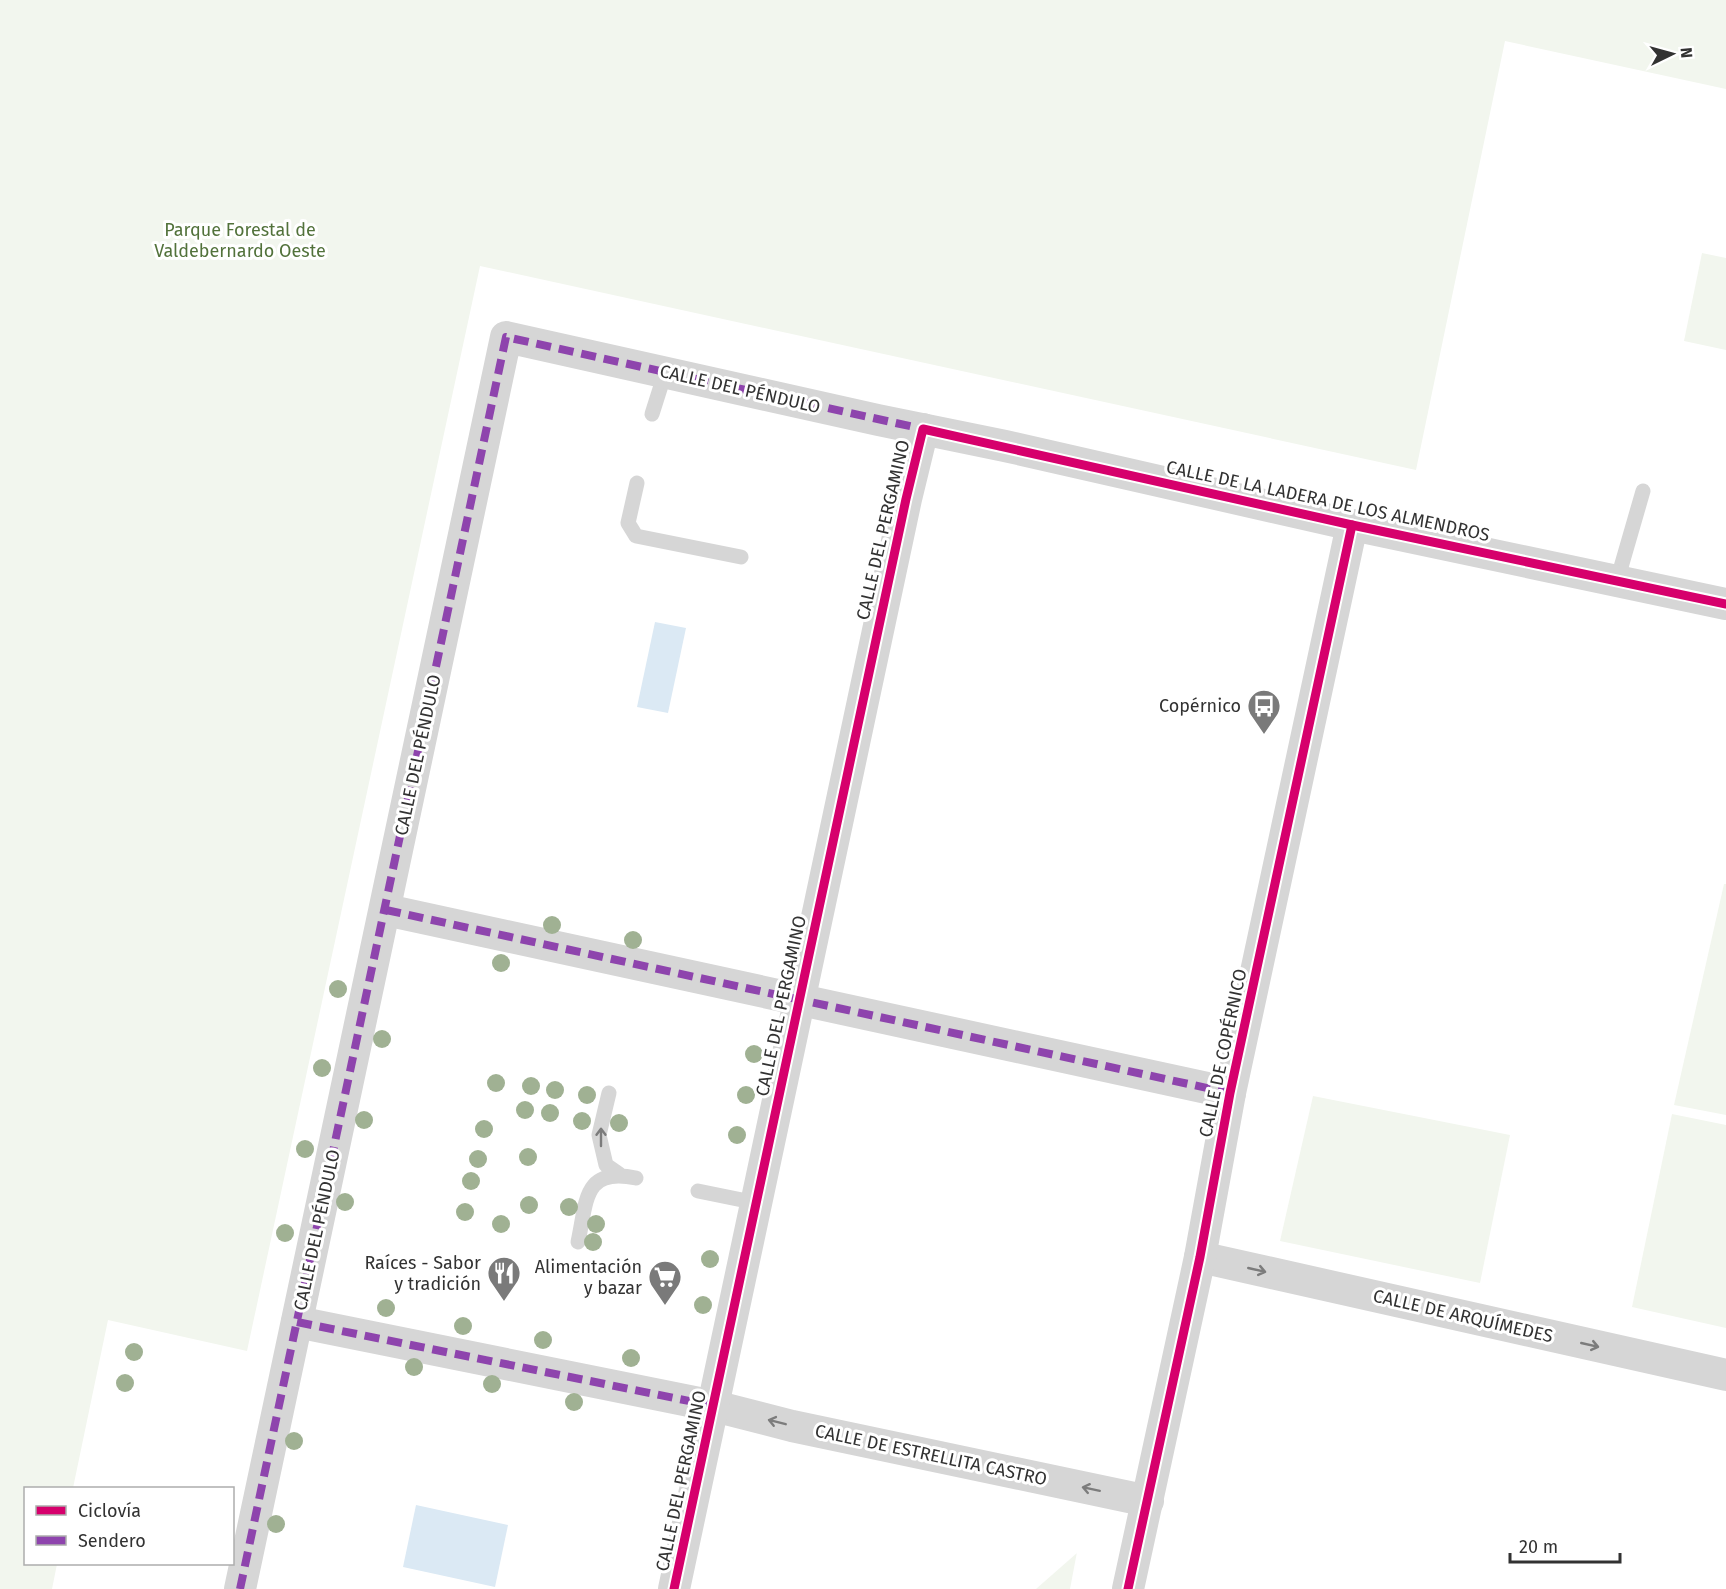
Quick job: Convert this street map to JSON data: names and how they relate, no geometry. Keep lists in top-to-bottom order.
{
  "streets": {
    "street": [
      "CALLE DEL PÉNDULO",
      "CALLE DE LA LADERA DE LOS ALMENDROS",
      "CALLE DEL PERGAMINO",
      "CALLE DE COPÉRNICO",
      "CALLE DE ARQUÍMEDES",
      "CALLE DE ESTRELLITA CASTRO"
    ]
  },
  "crossings": [
    ["CALLE DEL PÉNDULO", "CALLE DE LA LADERA DE LOS ALMENDROS"],
    ["CALLE DEL PÉNDULO", "CALLE DEL PERGAMINO"],
    ["CALLE DE LA LADERA DE LOS ALMENDROS", "CALLE DEL PERGAMINO"],
    ["CALLE DE LA LADERA DE LOS ALMENDROS", "CALLE DE COPÉRNICO"],
    ["CALLE DEL PERGAMINO", "CALLE DE COPÉRNICO"],
    ["CALLE DEL PERGAMINO", "CALLE DE ESTRELLITA CASTRO"],
    ["CALLE DE COPÉRNICO", "CALLE DE ARQUÍMEDES"],
    ["CALLE DE COPÉRNICO", "CALLE DE ESTRELLITA CASTRO"]
  ],
  "one_way": ["CALLE DE ARQUÍMEDES", "CALLE DE ESTRELLITA CASTRO"],
  "parks": ["Parque Forestal de Valdebernardo Oeste"],
  "places": {
    "bus stop": ["Copérnico"],
    "restaurant": ["Raíces - Sabor y tradición"],
    "supermarket": ["Alimentación y bazar"]
  },
  "legend": ["Ciclovía", "Sendero"],
  "scale_bar": "20 m",
  "north": "right"
}
